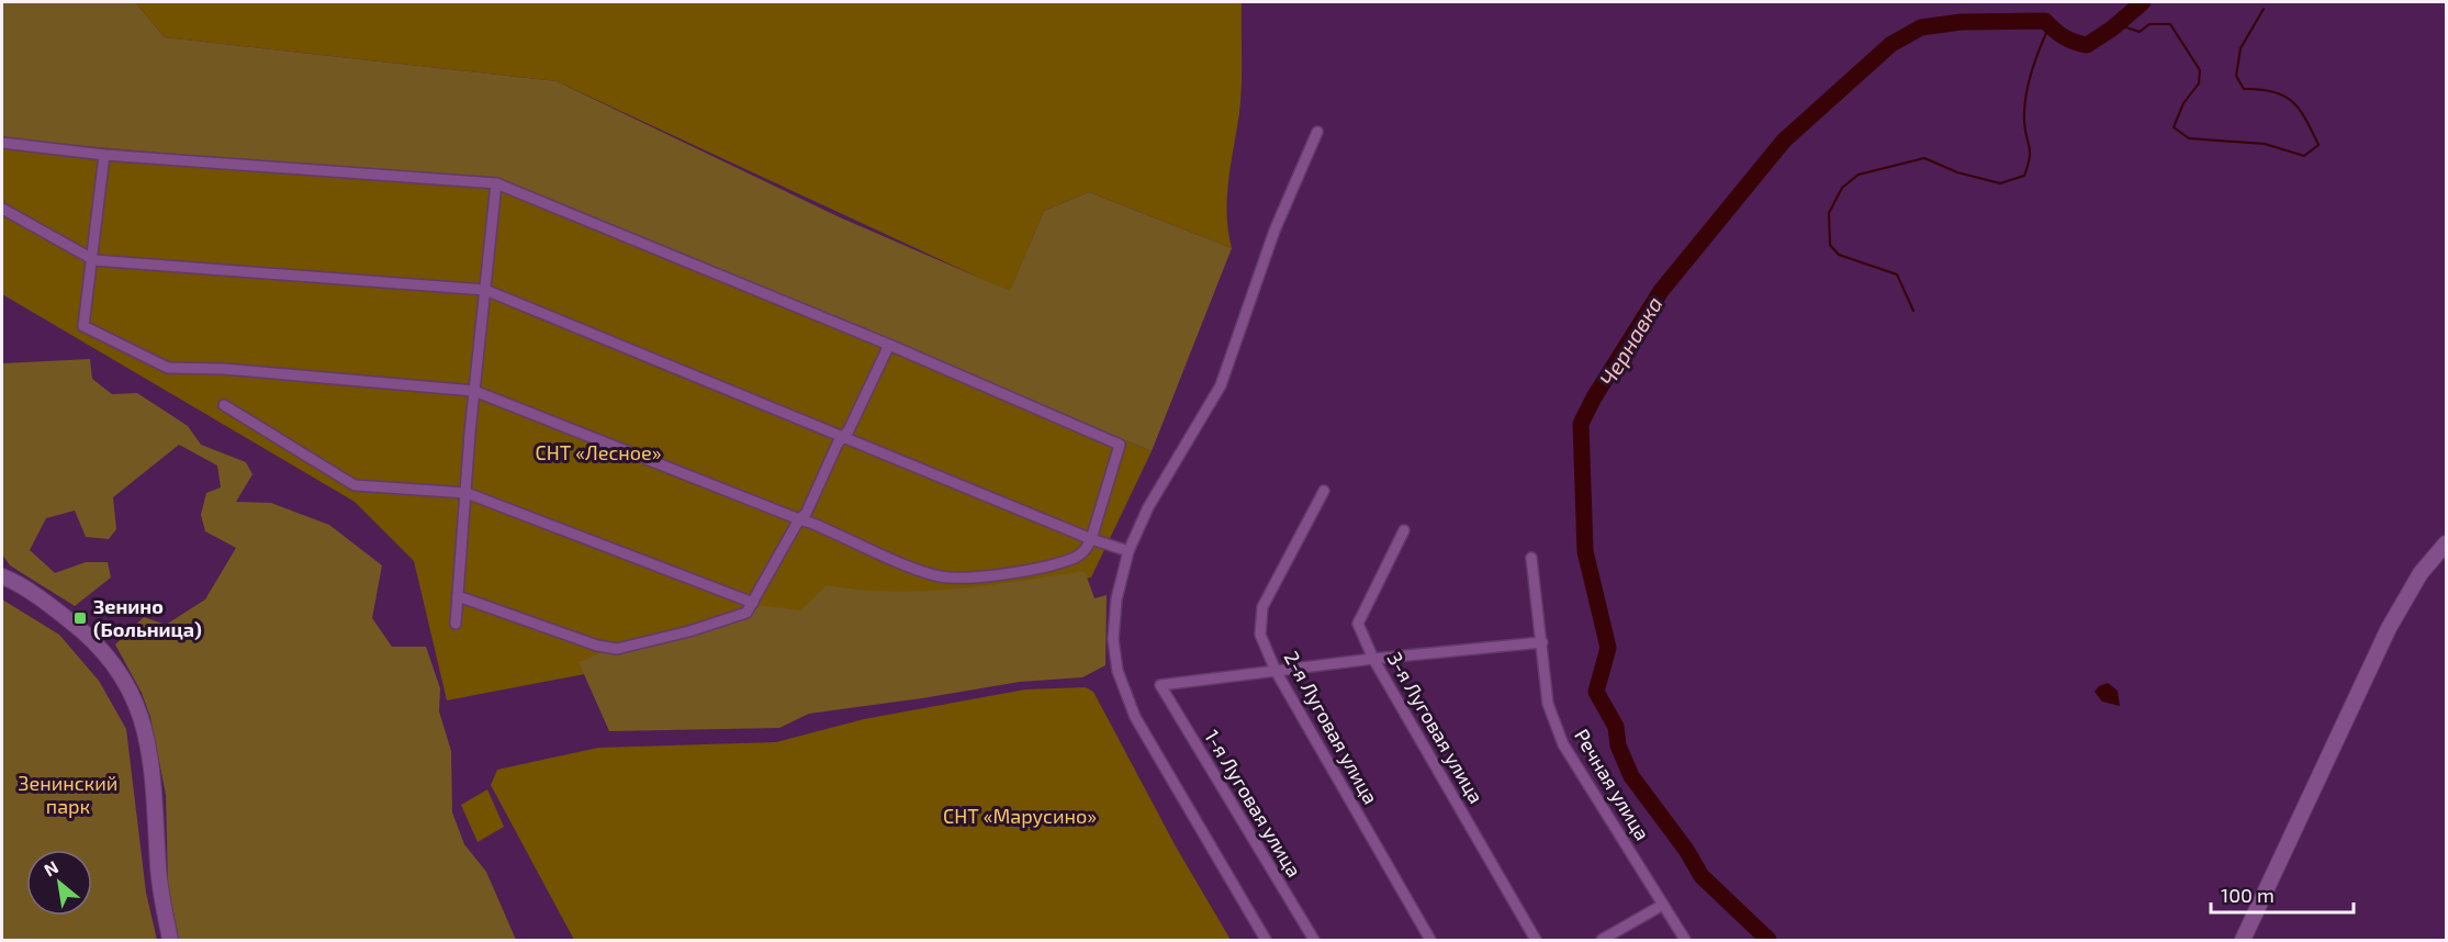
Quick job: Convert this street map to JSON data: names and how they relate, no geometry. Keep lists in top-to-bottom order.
{
  "streets": {
    "street": [
      "2-я Луговая улица",
      "3-я Луговая улица",
      "Речная улица",
      "1-я Луговая улица"
    ]
  },
  "crossings": [
    ["2-я Луговая улица", "1-я Луговая улица"]
  ],
  "water": ["Чернавка"],
  "parks": ["СНТ «Лесное»", "Зенинский парк", "СНТ «Марусино»"],
  "places": {
    "transit": ["Зенино (Больница)"]
  },
  "scale_bar": "100 m",
  "north": "top left"
}
